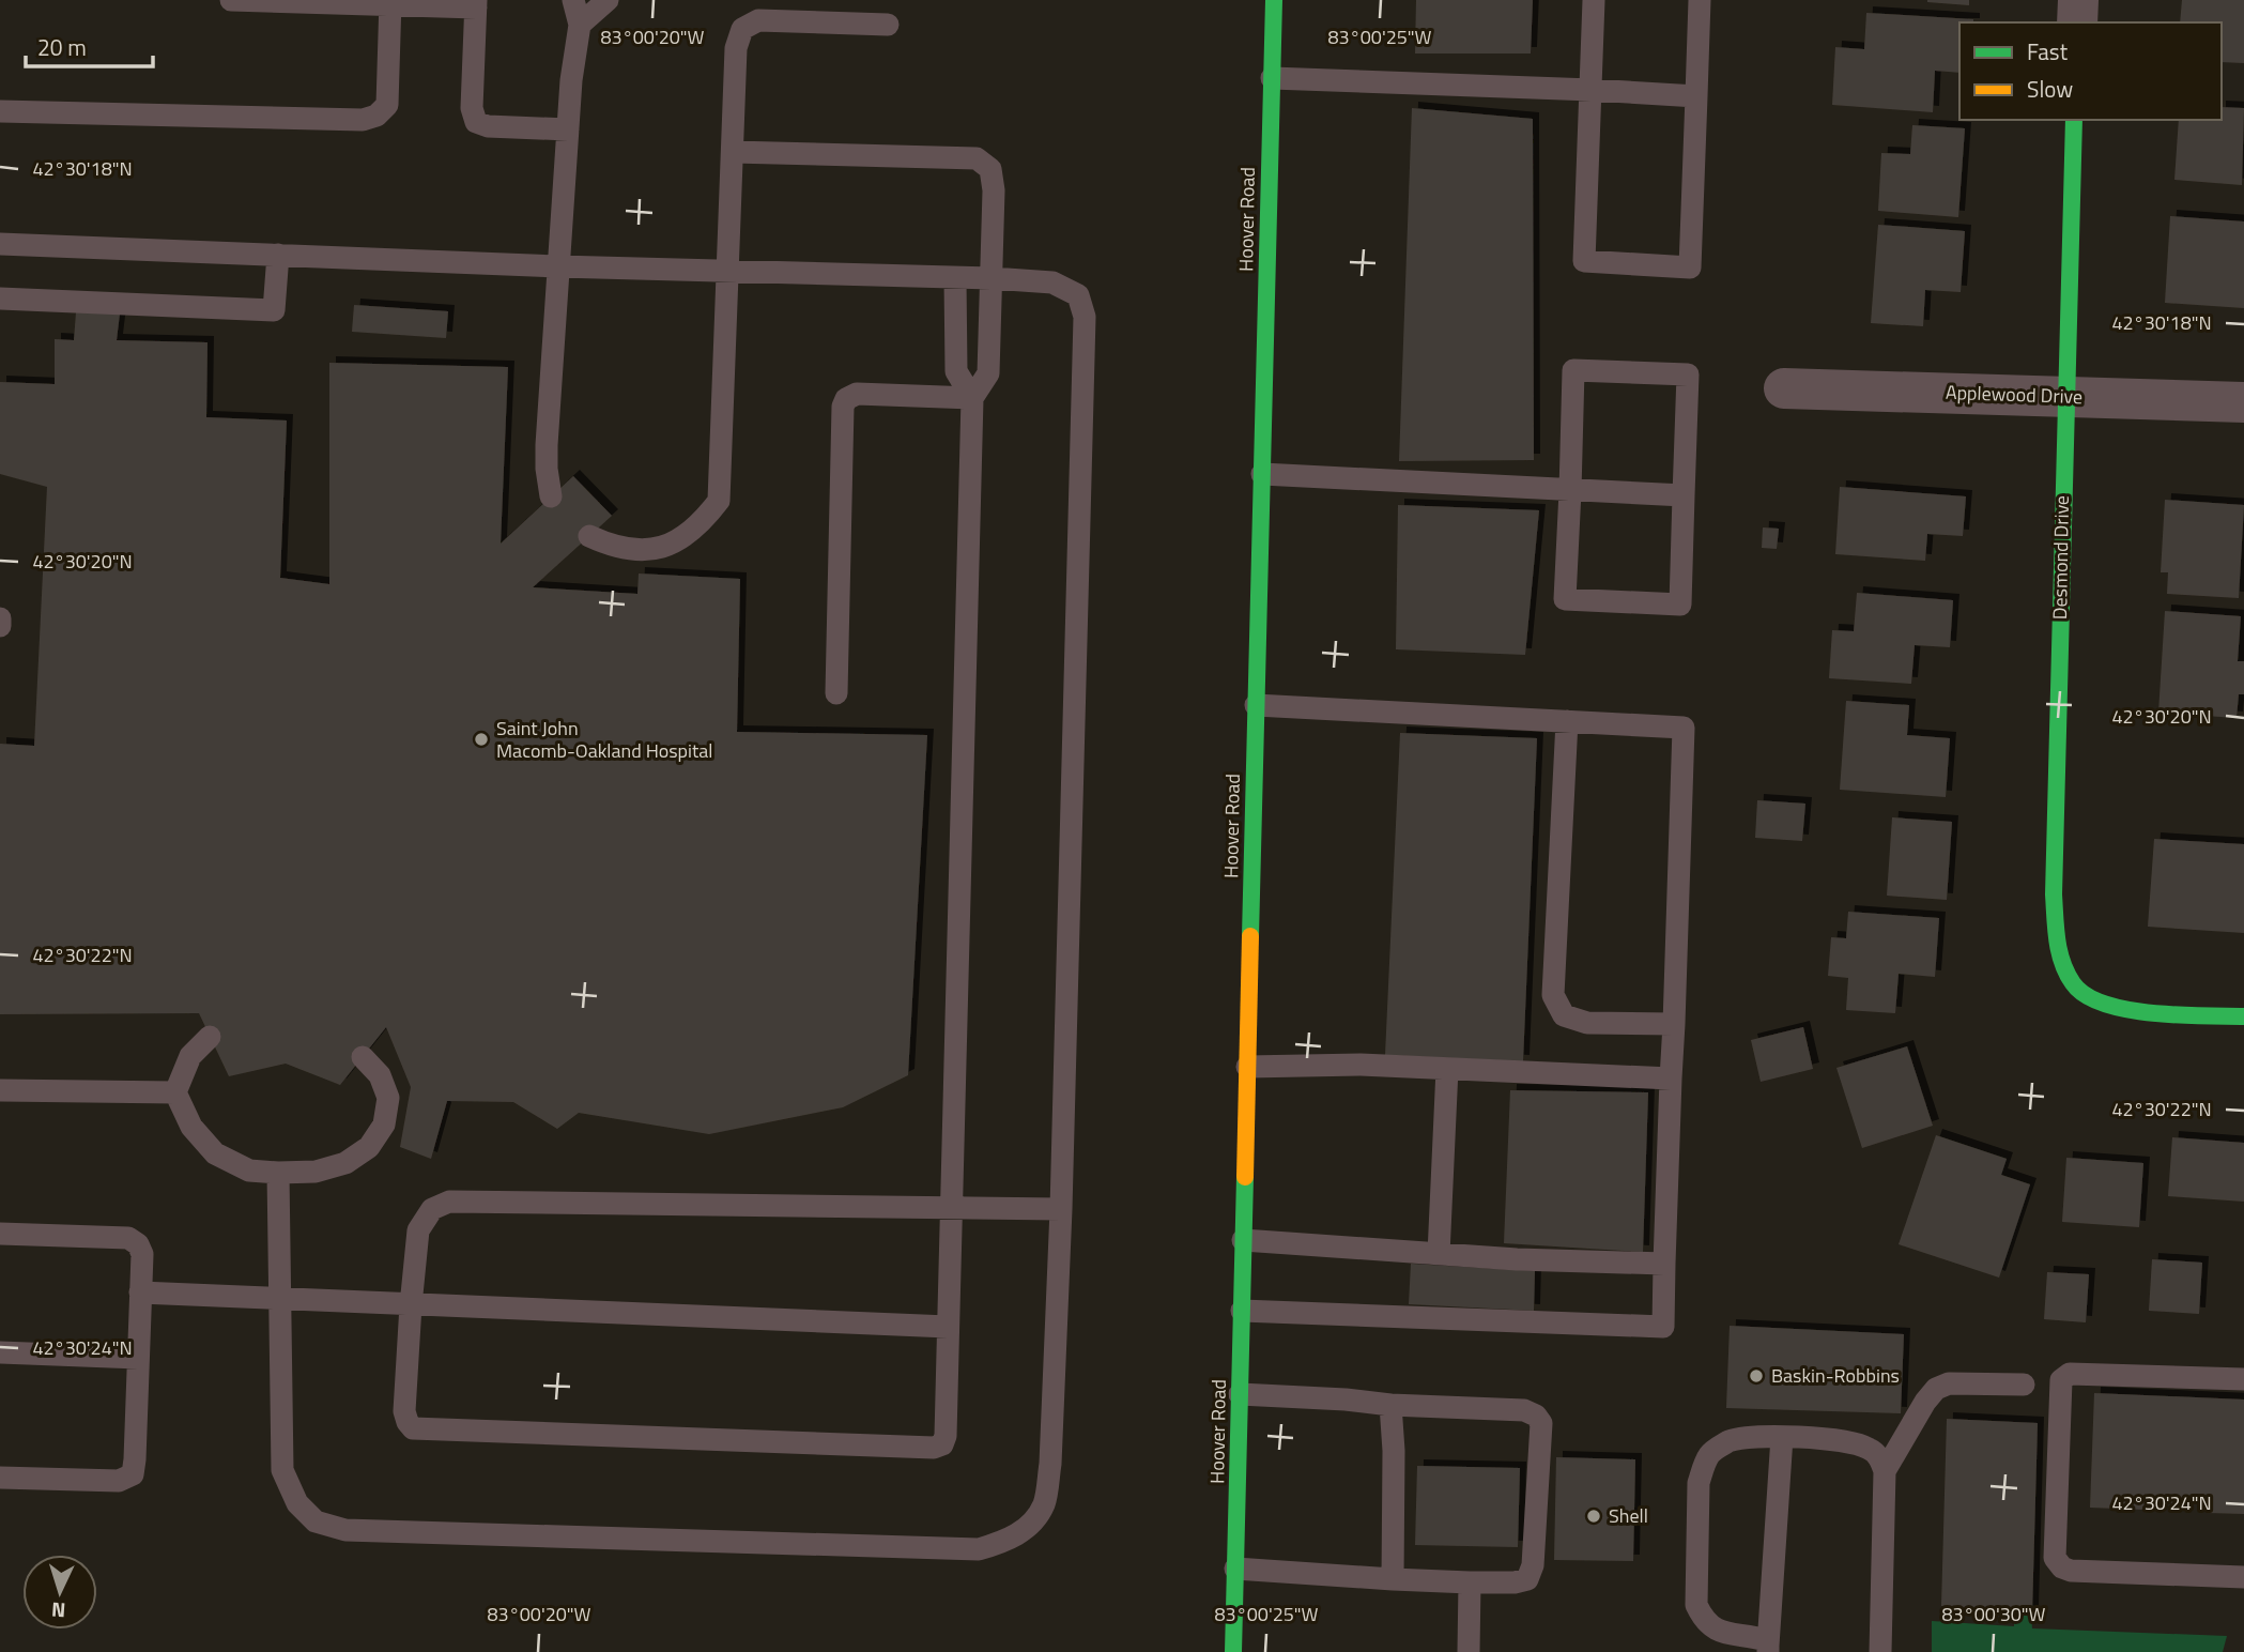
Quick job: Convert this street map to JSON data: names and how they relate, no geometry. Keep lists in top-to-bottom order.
{
  "streets": {
    "main road": ["Hoover Road", "Desmond Drive"],
    "street": ["Applewood Drive"]
  },
  "crossings": [
    ["Applewood Drive", "Desmond Drive"]
  ],
  "places": ["Saint John Macomb-Oakland Hospital", "Baskin-Robbins", "Shell"],
  "legend": ["Fast", "Slow"],
  "scale_bar": "20 m",
  "north": "bottom",
  "coordinates": [
    "83°00'20\"W",
    "83°00'25\"W",
    "42°30'18\"N",
    "42°30'20\"N",
    "42°30'22\"N",
    "42°30'24\"N",
    "83°00'30\"W"
  ]
}
